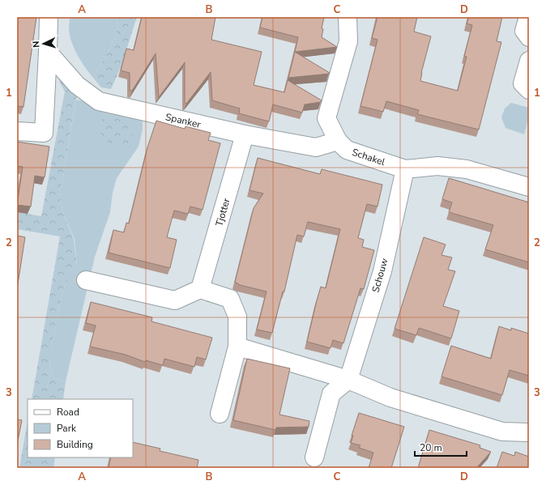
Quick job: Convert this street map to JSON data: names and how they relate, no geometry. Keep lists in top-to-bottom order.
{
  "streets": {
    "street": [
      "Spanker",
      "Schakel",
      "Tjotter",
      "Schouw"
    ]
  },
  "crossings": [
    ["Spanker", "Schakel"],
    ["Spanker", "Tjotter"],
    ["Schakel", "Schouw"]
  ],
  "legend": ["Road", "Park", "Building"],
  "scale_bar": "20 m",
  "north": "left",
  "grid": {
    "columns": [
      "A",
      "B",
      "C",
      "D"
    ],
    "rows": ["1", "2", "3"]
  }
}
